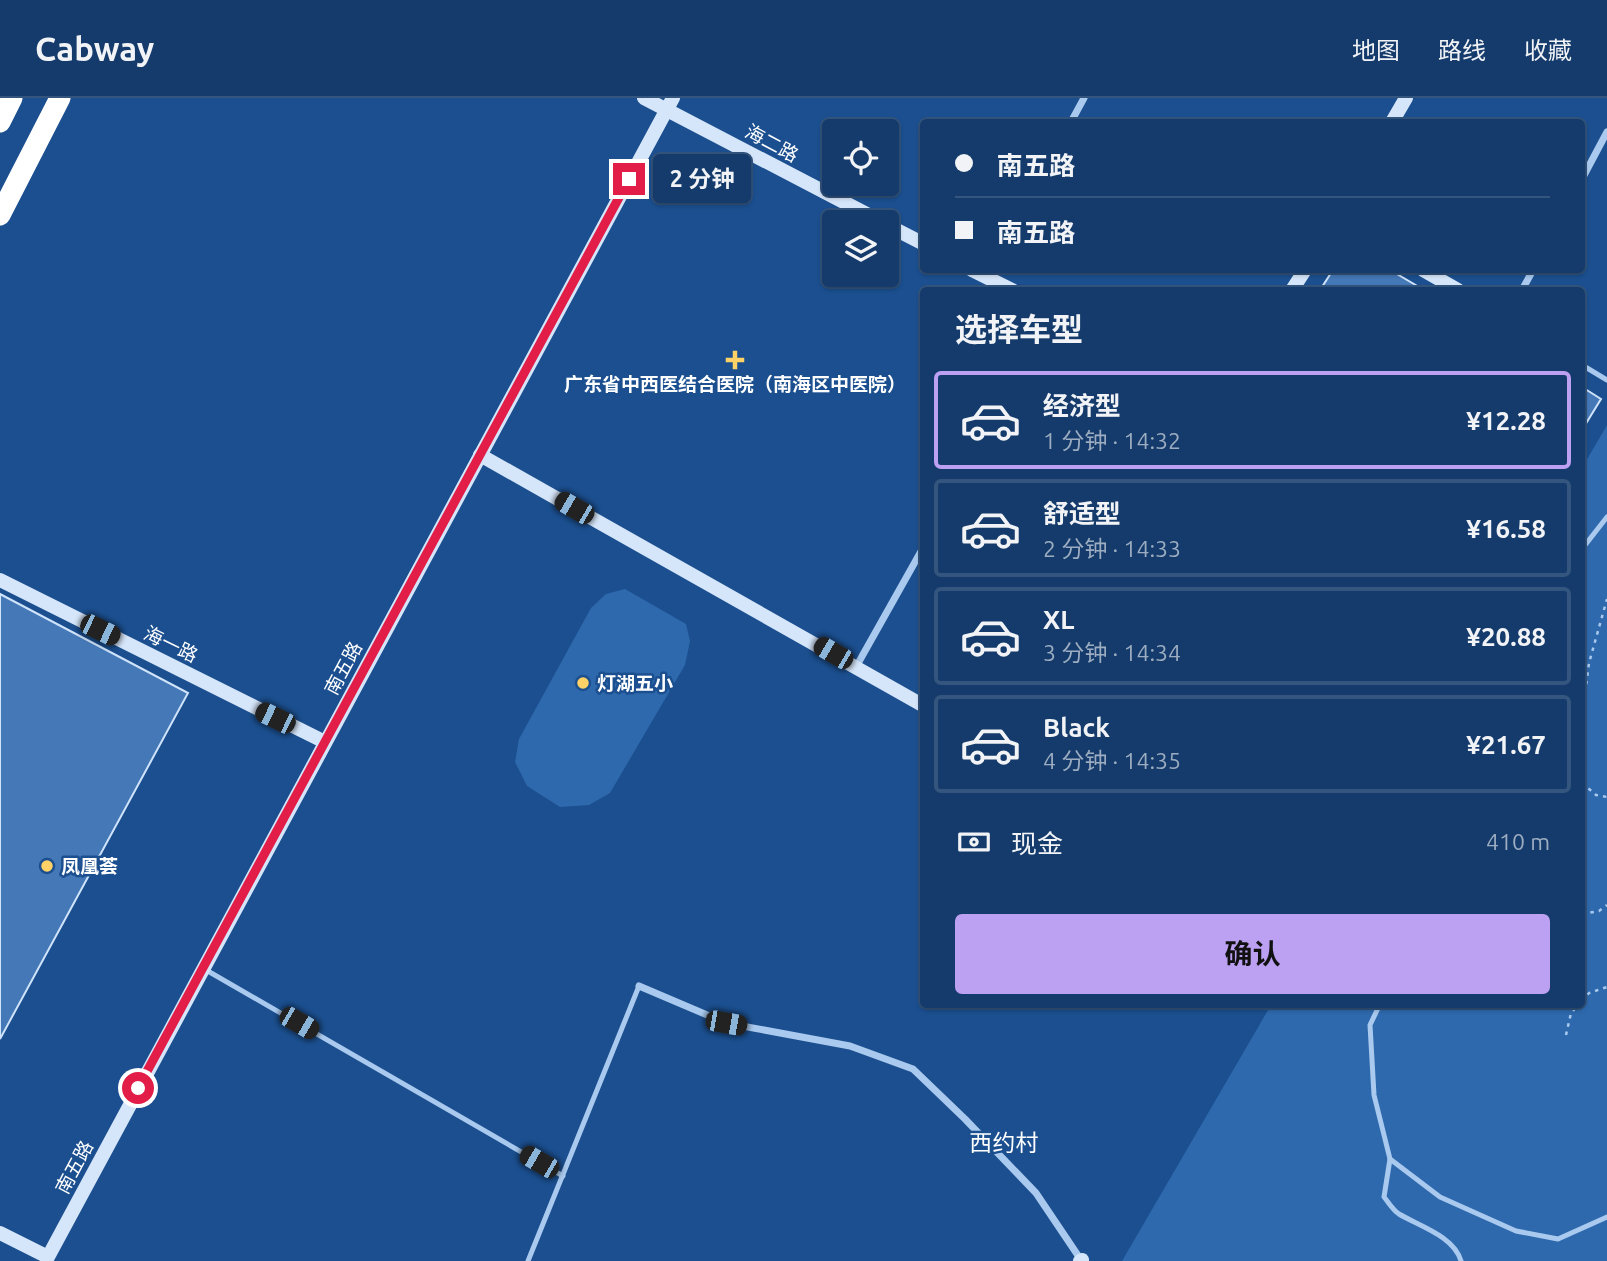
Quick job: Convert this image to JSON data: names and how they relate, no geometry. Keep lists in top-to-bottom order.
{
  "streets": {
    "street": ["海二路", "海一路", "南五路"]
  },
  "crossings": [
    ["海二路", "南五路"],
    ["海一路", "南五路"]
  ],
  "districts": ["西约村"],
  "places": {
    "health": ["广东省中西医结合医院（南海区中医院）"],
    "other": ["灯湖五小", "凤凰荟"]
  },
  "page": {
    "header": "Cabway",
    "nav": ["地图", "路线", "收藏"],
    "banner": ["南五路", "南五路"],
    "bubble": "2 分钟",
    "heading": "选择车型",
    "list": [
      {
        "name": "经济型",
        "note": "1 分钟 · 14:32",
        "value": "¥12.28"
      },
      {
        "name": "舒适型",
        "note": "2 分钟 · 14:33",
        "value": "¥16.58"
      },
      {
        "name": "XL",
        "note": "3 分钟 · 14:34",
        "value": "¥20.88"
      },
      {
        "name": "Black",
        "note": "4 分钟 · 14:35",
        "value": "¥21.67"
      }
    ],
    "pay": ["现金", "410 m"],
    "buttons": "确认"
  }
}
